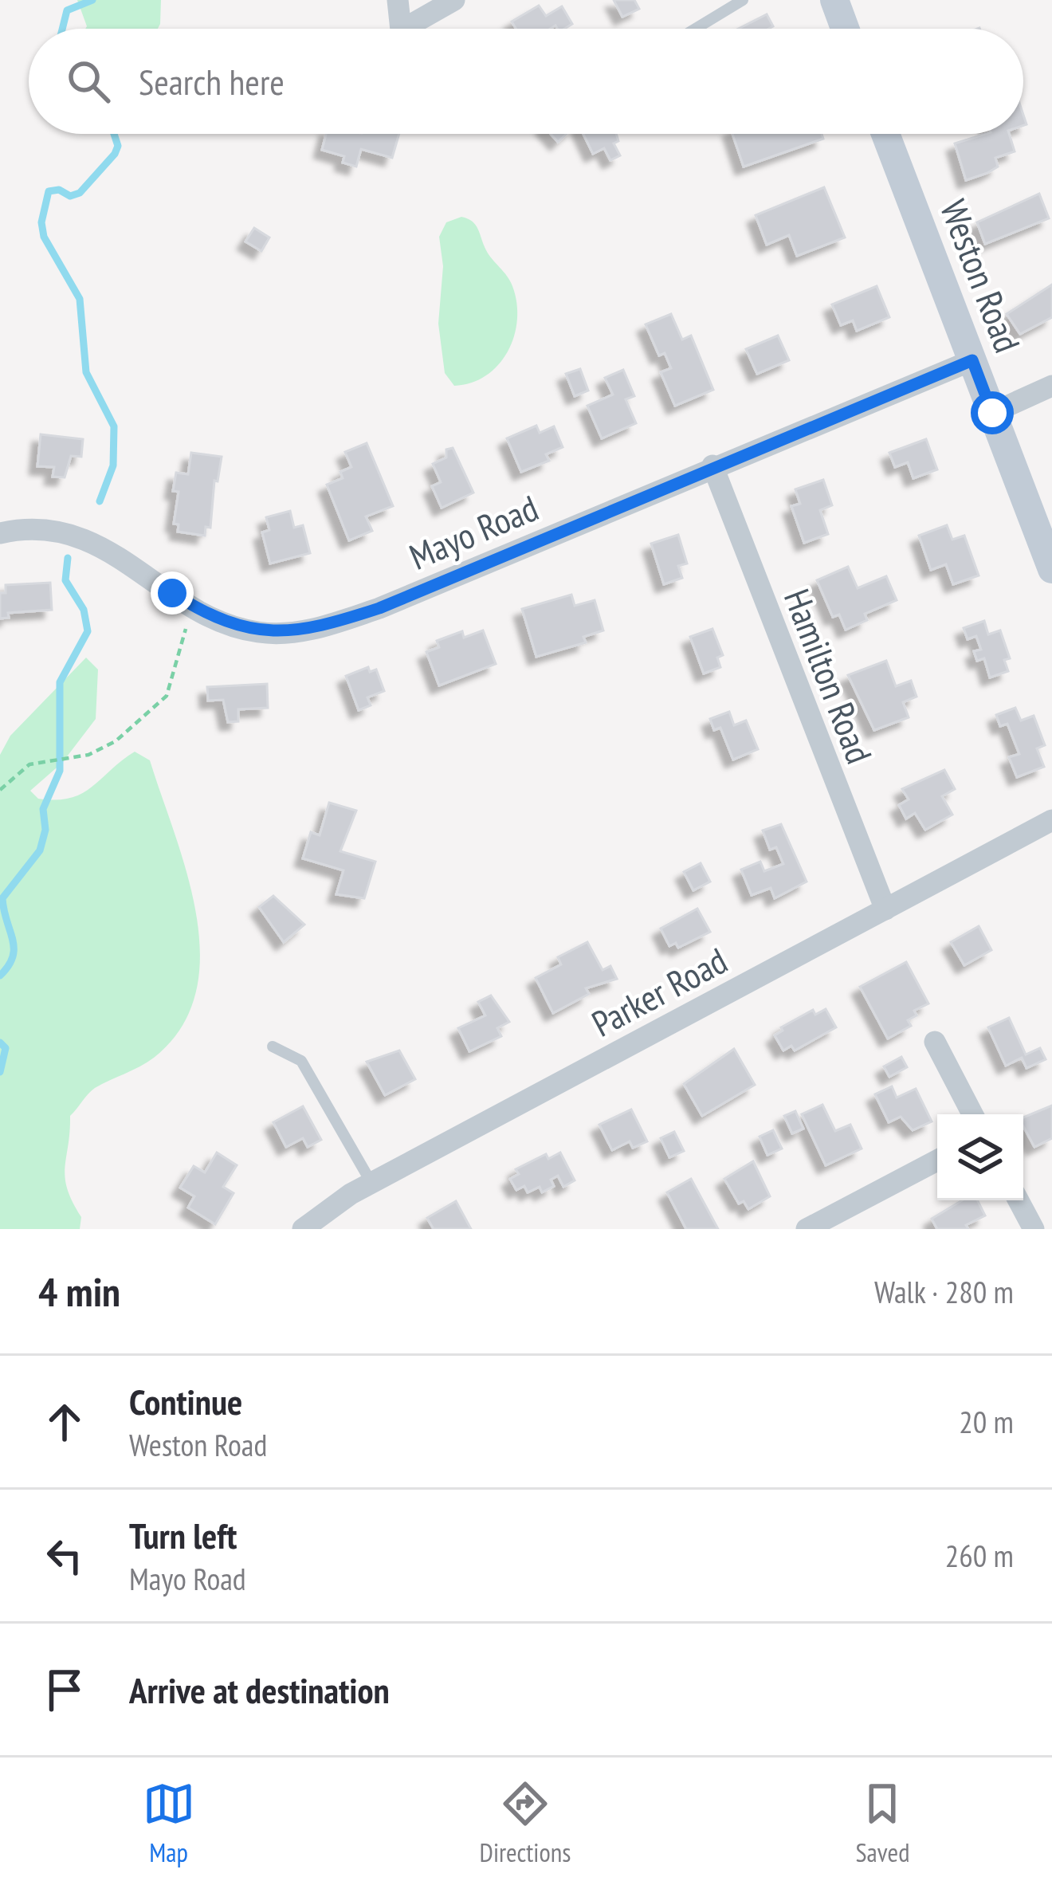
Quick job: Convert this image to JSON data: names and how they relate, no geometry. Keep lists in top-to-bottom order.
{
  "streets": {
    "main road": ["Weston Road"],
    "street": ["Mayo Road", "Hamilton Road", "Parker Road"]
  },
  "crossings": [
    ["Weston Road", "Mayo Road"],
    ["Mayo Road", "Hamilton Road"],
    ["Hamilton Road", "Parker Road"]
  ],
  "page": {
    "search": "Search here",
    "heading": ["4 min", "Walk · 280 m"],
    "list": [
      ["Continue", "Weston Road", "20 m"],
      ["Turn left", "Mayo Road", "260 m"],
      "Arrive at destination"
    ],
    "nav": ["Map", "Directions", "Saved"]
  }
}
